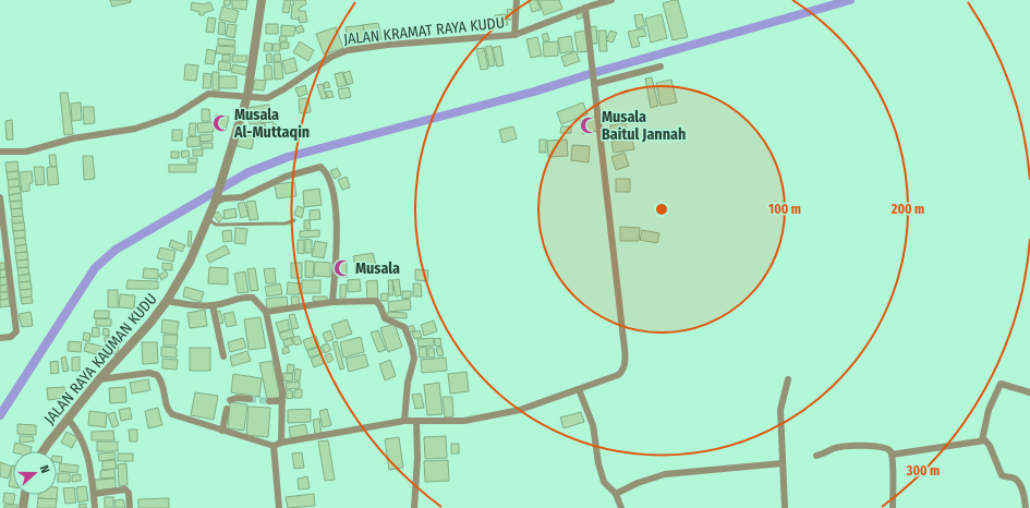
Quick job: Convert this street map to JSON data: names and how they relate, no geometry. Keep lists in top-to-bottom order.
{
  "streets": {
    "street": ["JALAN KRAMAT RAYA KUDU", "JALAN RAYA KAUMAN KUDU"]
  },
  "crossings": [
    ["JALAN KRAMAT RAYA KUDU", "JALAN RAYA KAUMAN KUDU"]
  ],
  "places": {
    "mosque": ["Musala Al-Muttaqin", "Musala Baitul Jannah", "Musala"]
  },
  "north": "right",
  "rings": ["100 m", "200 m", "300 m"]
}
